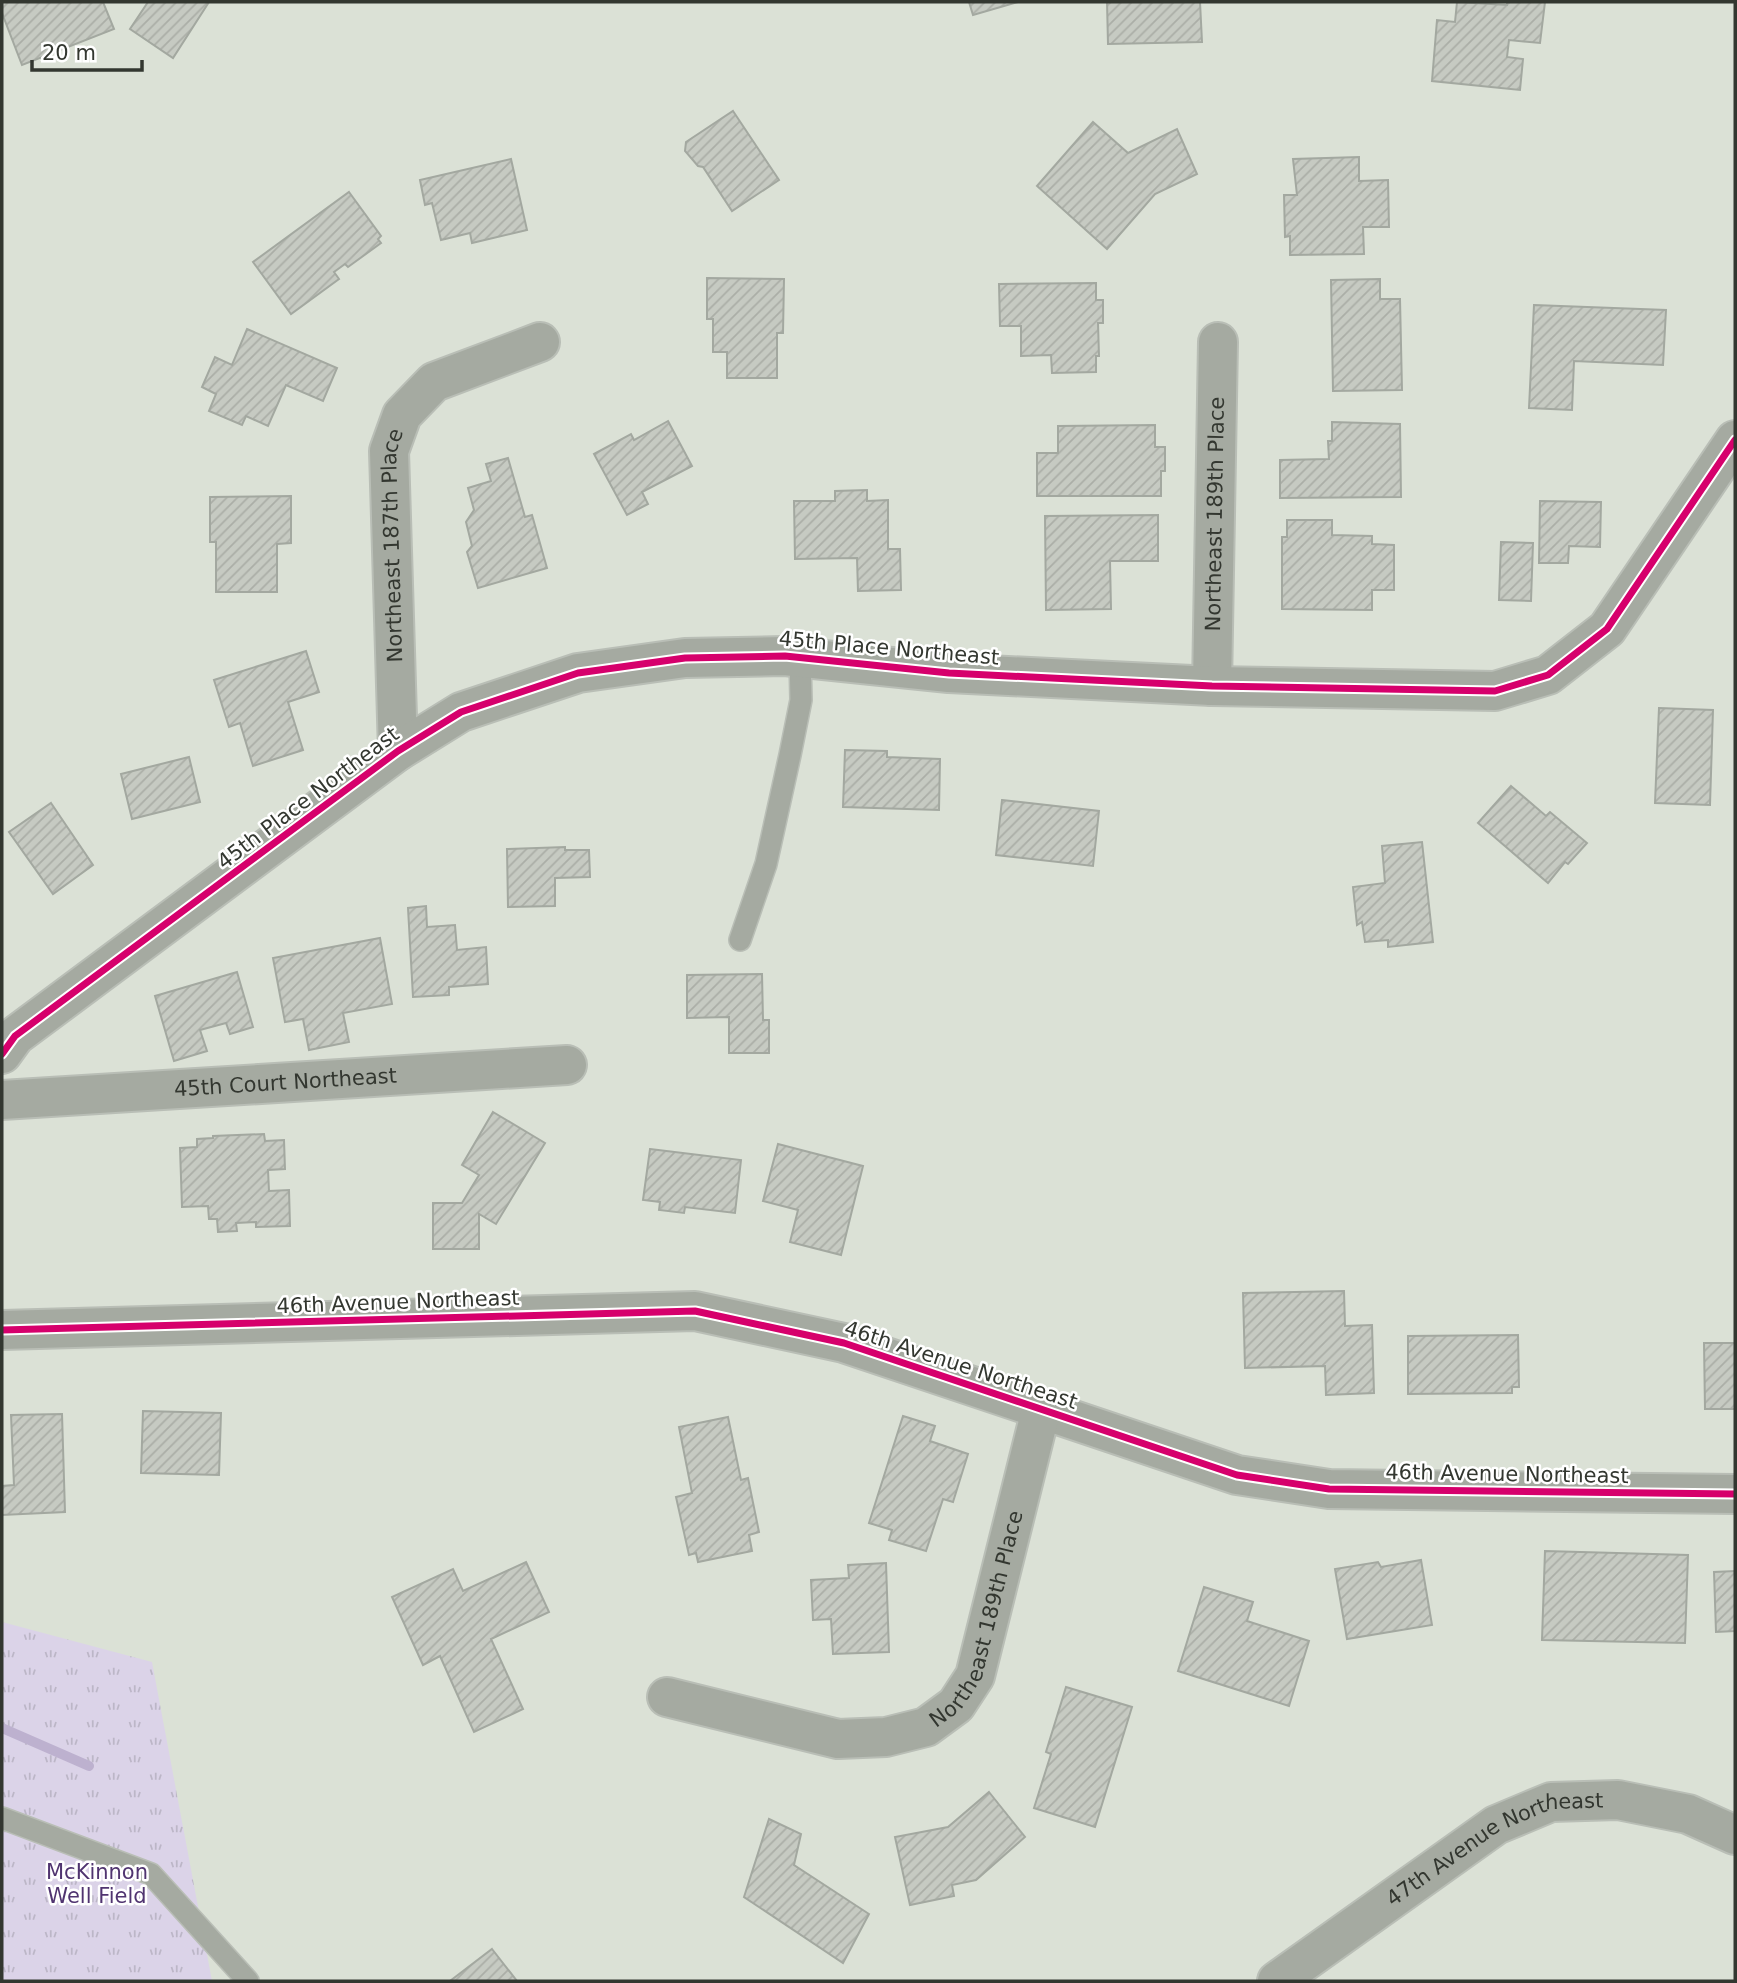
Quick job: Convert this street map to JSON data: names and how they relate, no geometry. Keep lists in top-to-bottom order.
{
  "streets": {
    "street": [
      "Northeast 189th Place",
      "Northeast 187th Place",
      "45th Place Northeast",
      "45th Court Northeast",
      "46th Avenue Northeast",
      "47th Avenue Northeast"
    ]
  },
  "crossings": [
    ["Northeast 189th Place", "45th Place Northeast"],
    ["Northeast 189th Place", "46th Avenue Northeast"],
    ["Northeast 187th Place", "45th Place Northeast"]
  ],
  "parks": ["McKinnon Well Field"],
  "scale_bar": "20 m"
}
